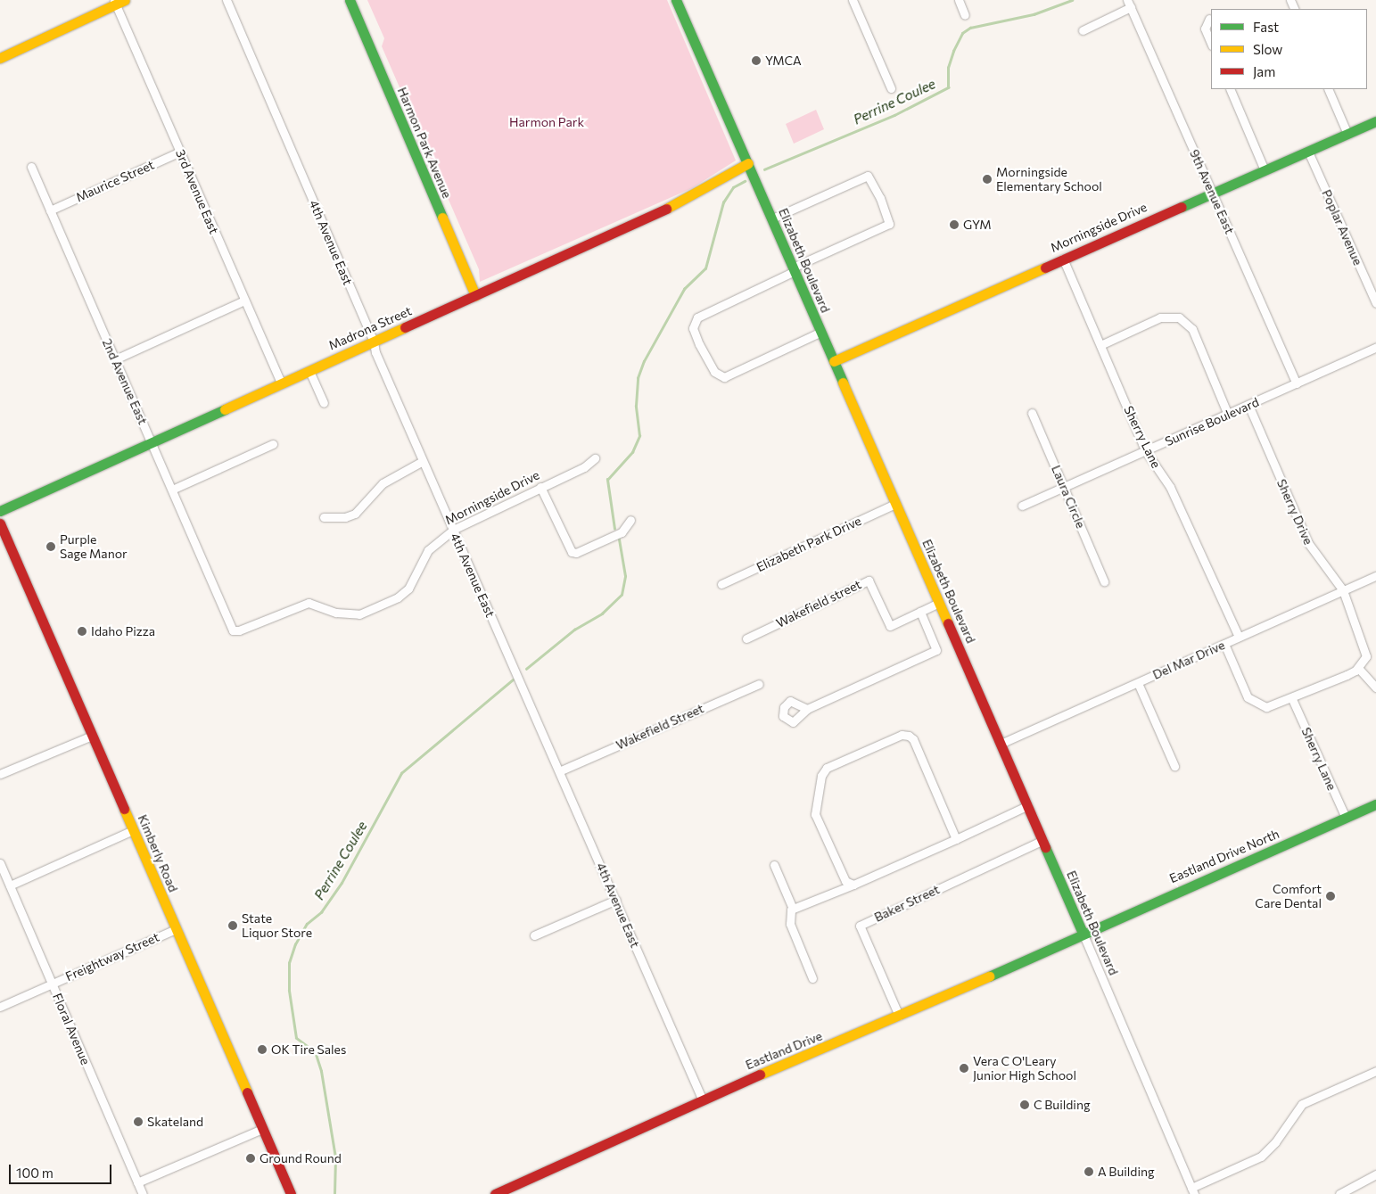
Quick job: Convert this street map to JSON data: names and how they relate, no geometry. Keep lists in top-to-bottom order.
{
  "streets": {
    "street": [
      "Harmon Park Avenue",
      "Maurice Street",
      "3rd Avenue East",
      "9th Avenue East",
      "Morningside Drive",
      "Poplar Avenue",
      "4th Avenue East",
      "Elizabeth Boulevard",
      "Madrona Street",
      "2nd Avenue East",
      "Sunrise Boulevard",
      "Sherry Lane",
      "Laura Circle",
      "Sherry Drive",
      "Elizabeth Park Drive",
      "Wakefield street",
      "Del Mar Drive",
      "Wakefield Street",
      "Kimberly Road",
      "Eastland Drive North",
      "Baker Street",
      "Freightway Street",
      "Floral Avenue",
      "Eastland Drive"
    ]
  },
  "crossings": [
    ["Harmon Park Avenue", "Madrona Street"],
    ["Maurice Street", "3rd Avenue East"],
    ["Maurice Street", "2nd Avenue East"],
    ["3rd Avenue East", "Madrona Street"],
    ["9th Avenue East", "Morningside Drive"],
    ["9th Avenue East", "Sunrise Boulevard"],
    ["Morningside Drive", "Poplar Avenue"],
    ["Morningside Drive", "4th Avenue East"],
    ["Morningside Drive", "Elizabeth Boulevard"],
    ["Morningside Drive", "2nd Avenue East"],
    ["Morningside Drive", "Sherry Lane"],
    ["4th Avenue East", "Madrona Street"],
    ["4th Avenue East", "Wakefield Street"],
    ["4th Avenue East", "Eastland Drive"],
    ["Elizabeth Boulevard", "Madrona Street"],
    ["Elizabeth Boulevard", "Elizabeth Park Drive"],
    ["Elizabeth Boulevard", "Wakefield street"],
    ["Elizabeth Boulevard", "Del Mar Drive"],
    ["Elizabeth Boulevard", "Eastland Drive North"],
    ["Elizabeth Boulevard", "Baker Street"],
    ["Elizabeth Boulevard", "Eastland Drive"],
    ["Madrona Street", "2nd Avenue East"],
    ["Sunrise Boulevard", "Sherry Lane"],
    ["Sunrise Boulevard", "Laura Circle"],
    ["Sunrise Boulevard", "Sherry Drive"],
    ["Sherry Lane", "Del Mar Drive"],
    ["Sherry Lane", "Eastland Drive North"],
    ["Sherry Drive", "Del Mar Drive"],
    ["Kimberly Road", "Freightway Street"],
    ["Eastland Drive North", "Eastland Drive"],
    ["Baker Street", "Eastland Drive"],
    ["Freightway Street", "Floral Avenue"]
  ],
  "water": ["Perrine Coulee"],
  "parks": ["Harmon Park"],
  "places": [
    "YMCA",
    "Morningside Elementary School",
    "GYM",
    "Purple Sage Manor",
    "Idaho Pizza",
    "Comfort Care Dental",
    "State Liquor Store",
    "OK Tire Sales",
    "Vera C O'Leary Junior High School",
    "C Building",
    "Skateland",
    "Ground Round",
    "A Building"
  ],
  "legend": ["Fast", "Slow", "Jam"],
  "scale_bar": "100 m"
}
